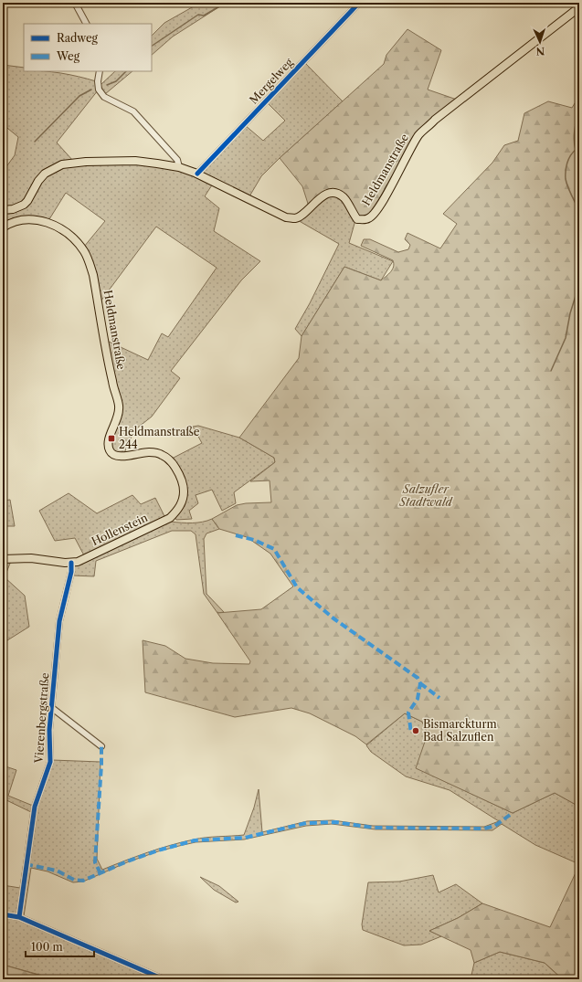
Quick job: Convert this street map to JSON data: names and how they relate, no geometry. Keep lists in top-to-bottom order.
{
  "streets": {
    "main road": ["Heldmanstraße", "Hollenstein"],
    "street": ["Mergelweg", "Vierenbergstraße"]
  },
  "crossings": [
    ["Mergelweg", "Heldmanstraße"],
    ["Heldmanstraße", "Hollenstein"],
    ["Hollenstein", "Vierenbergstraße"]
  ],
  "parks": ["Salzufler Stadtwald"],
  "places": {
    "transit": ["Heldmanstraße 244"],
    "other": ["Bismarckturm Bad Salzuflen"]
  },
  "legend": ["Radweg", "Weg"],
  "scale_bar": "100 m",
  "north": "bottom"
}
